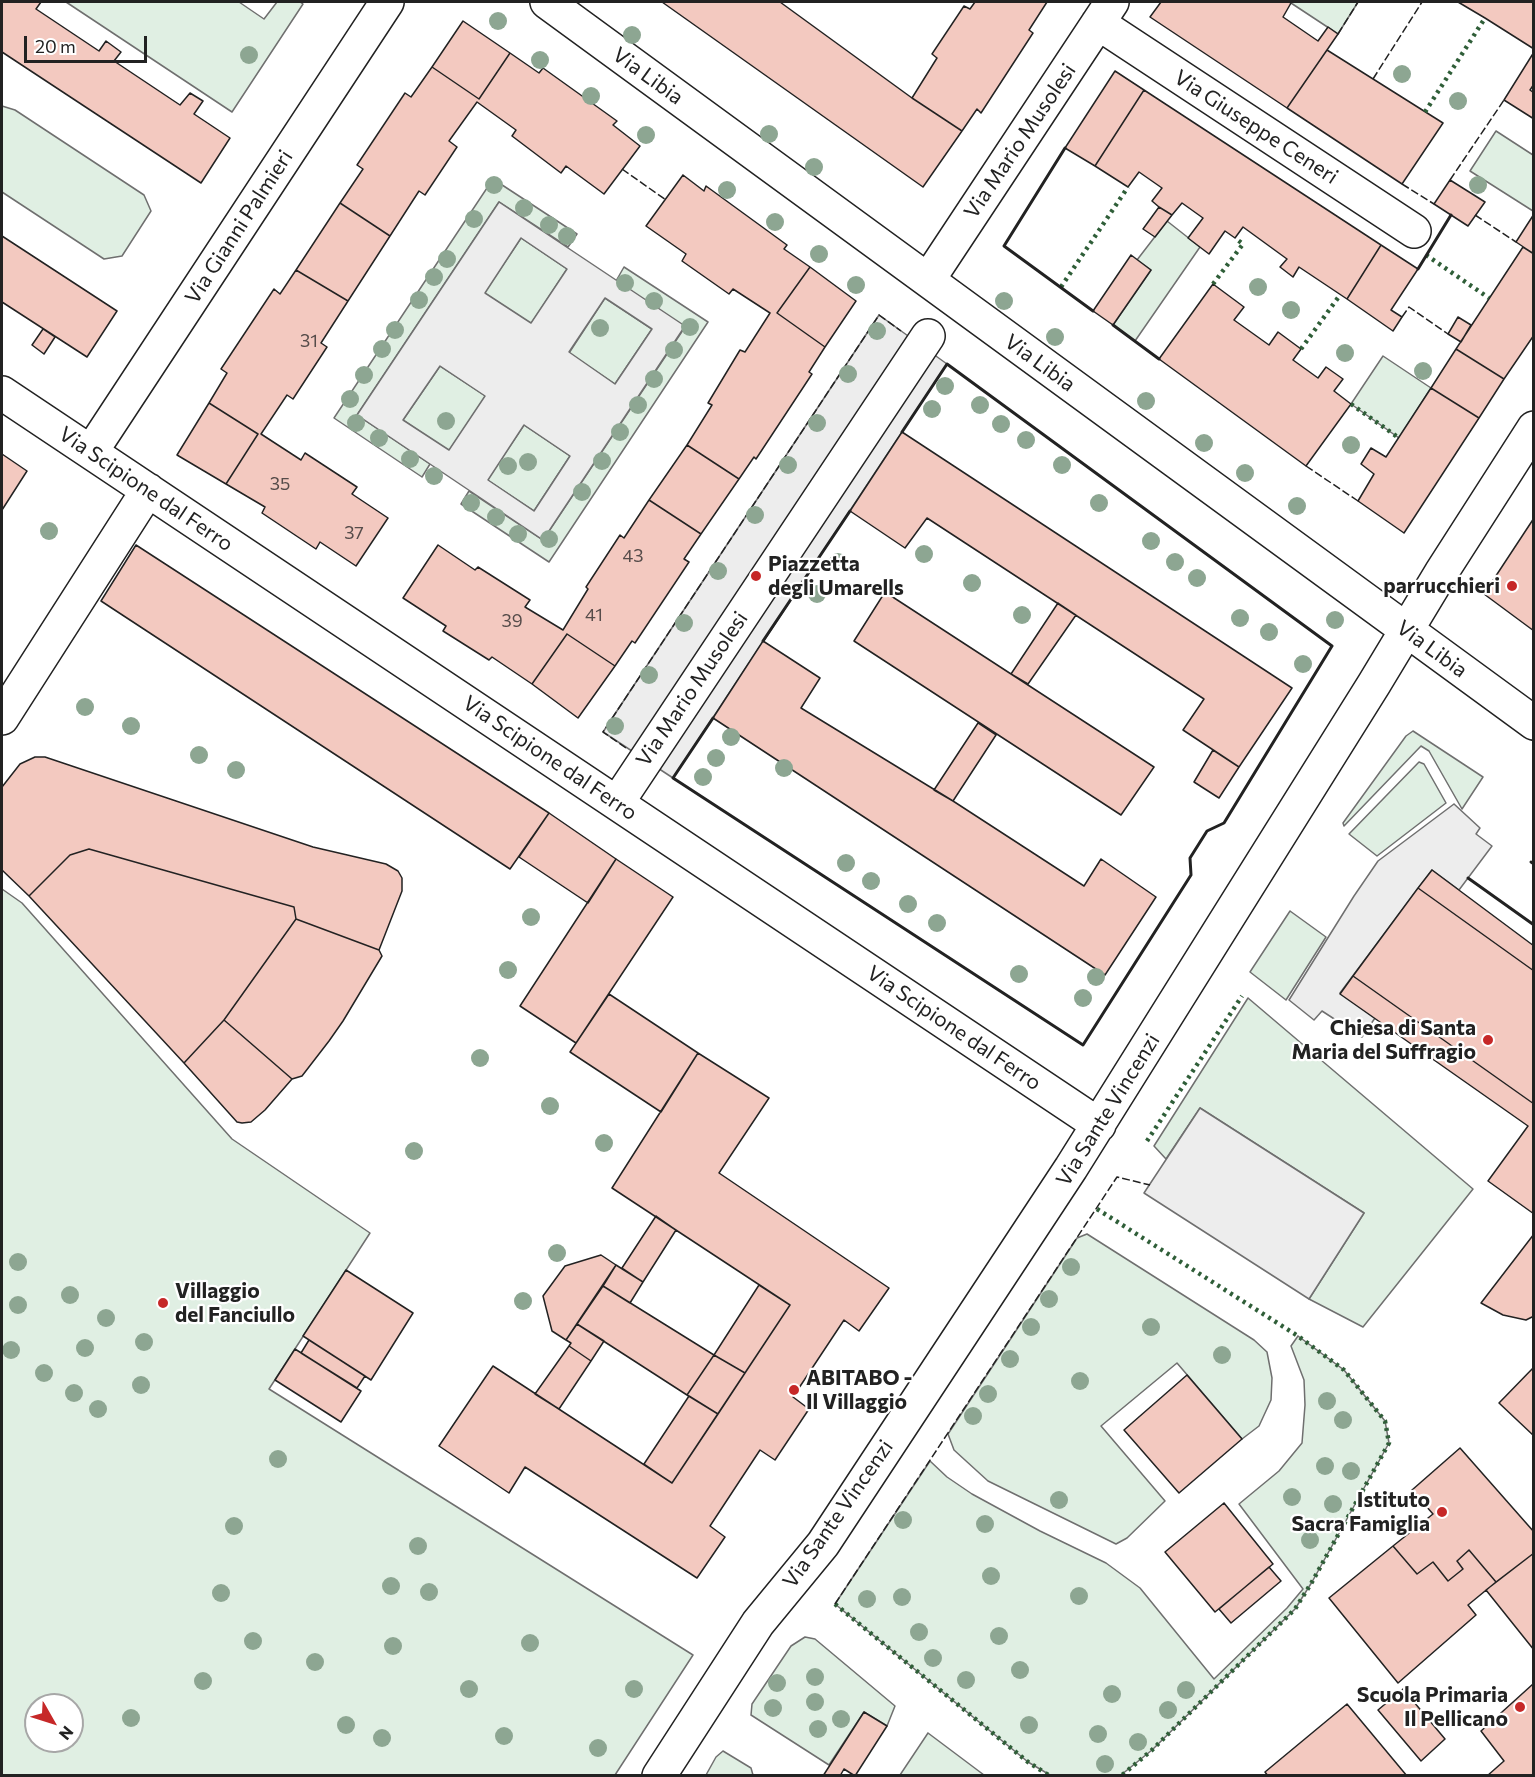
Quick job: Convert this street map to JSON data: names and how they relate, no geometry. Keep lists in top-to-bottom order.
{
  "streets": {
    "street": [
      "Via Libia",
      "Via Giuseppe Ceneri",
      "Via Mario Musolesi",
      "Via Gianni Palmieri",
      "Via Scipione dal Ferro",
      "Via Sante Vincenzi"
    ]
  },
  "crossings": [
    ["Via Libia", "Via Mario Musolesi"],
    ["Via Libia", "Via Sante Vincenzi"],
    ["Via Giuseppe Ceneri", "Via Mario Musolesi"],
    ["Via Mario Musolesi", "Via Scipione dal Ferro"],
    ["Via Gianni Palmieri", "Via Scipione dal Ferro"],
    ["Via Scipione dal Ferro", "Via Sante Vincenzi"]
  ],
  "places": [
    "Piazzetta degli Umarells",
    "parrucchieri",
    "Chiesa di Santa Maria del Suffragio",
    "Villaggio del Fanciullo",
    "ABITABO - Il Villaggio",
    "Istituto Sacra Famiglia",
    "Scuola Primaria Il Pellicano"
  ],
  "house_numbers": [
    "31",
    "35",
    "37",
    "43",
    "41",
    "39"
  ],
  "scale_bar": "20 m",
  "north": "bottom right"
}
